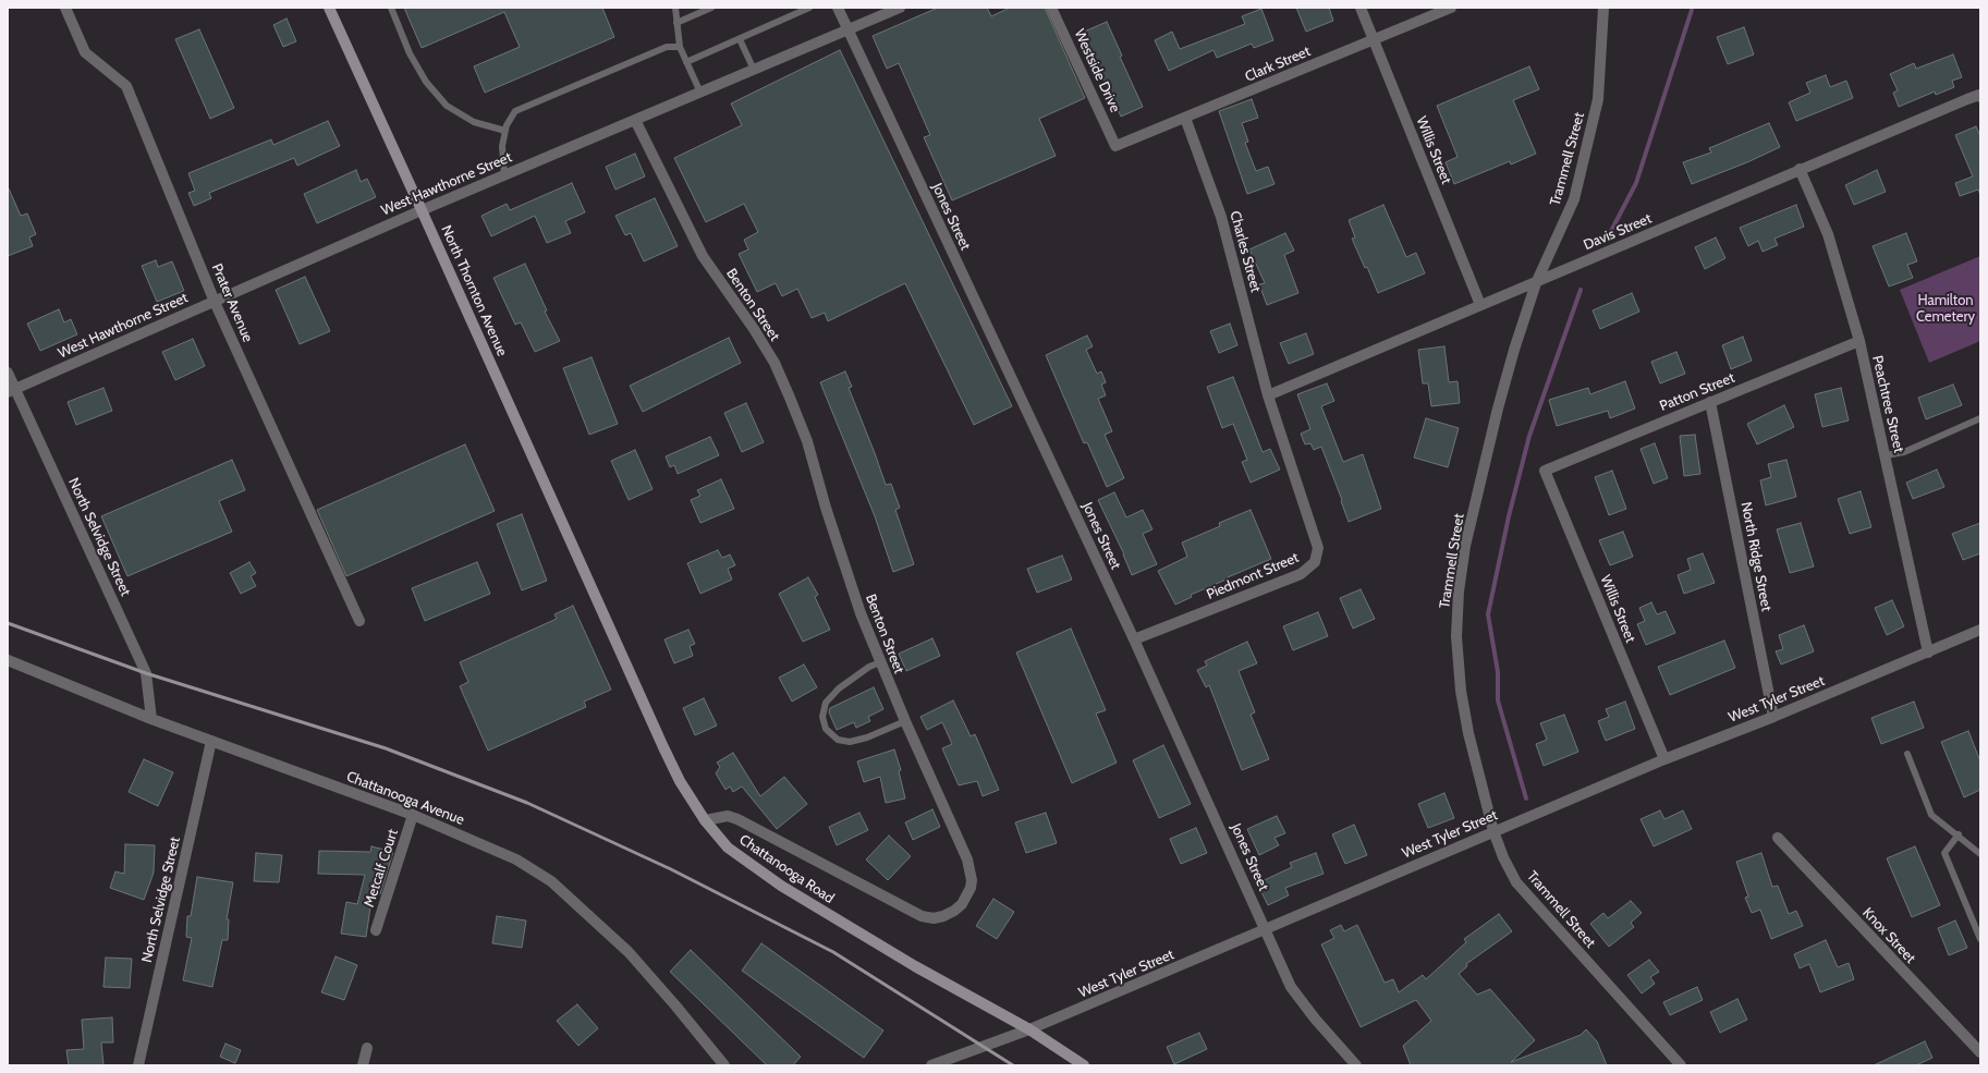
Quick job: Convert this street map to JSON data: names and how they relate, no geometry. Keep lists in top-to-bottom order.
{
  "streets": {
    "main road": ["North Thornton Avenue", "Chattanooga Road"],
    "street": [
      "Clark Street",
      "Westside Drive",
      "Willis Street",
      "Trammell Street",
      "West Hawthorne Street",
      "Jones Street",
      "Davis Street",
      "Charles Street",
      "Prater Avenue",
      "Benton Street",
      "Patton Street",
      "Peachtree Street",
      "North Selvidge Street",
      "North Ridge Street",
      "Piedmont Street",
      "West Tyler Street",
      "Chattanooga Avenue",
      "Metcalf Court",
      "Knox Street"
    ]
  },
  "crossings": [
    ["Clark Street", "Westside Drive"],
    ["Clark Street", "Willis Street"],
    ["Clark Street", "Charles Street"],
    ["Willis Street", "Davis Street"],
    ["Willis Street", "Patton Street"],
    ["Willis Street", "West Tyler Street"],
    ["Trammell Street", "Davis Street"],
    ["Trammell Street", "West Tyler Street"],
    ["West Hawthorne Street", "Jones Street"],
    ["West Hawthorne Street", "North Thornton Avenue"],
    ["West Hawthorne Street", "Prater Avenue"],
    ["West Hawthorne Street", "Benton Street"],
    ["West Hawthorne Street", "North Selvidge Street"],
    ["Jones Street", "Piedmont Street"],
    ["Jones Street", "West Tyler Street"],
    ["Davis Street", "Charles Street"],
    ["Davis Street", "Peachtree Street"],
    ["Davis Street", "Piedmont Street"],
    ["Charles Street", "Piedmont Street"],
    ["North Thornton Avenue", "Chattanooga Road"],
    ["Benton Street", "Chattanooga Road"],
    ["Patton Street", "Peachtree Street"],
    ["Patton Street", "North Ridge Street"],
    ["Peachtree Street", "West Tyler Street"],
    ["North Selvidge Street", "Chattanooga Avenue"],
    ["North Ridge Street", "West Tyler Street"],
    ["West Tyler Street", "Chattanooga Road"],
    ["Chattanooga Avenue", "Metcalf Court"]
  ],
  "parks": ["Hamilton Cemetery"]
}
